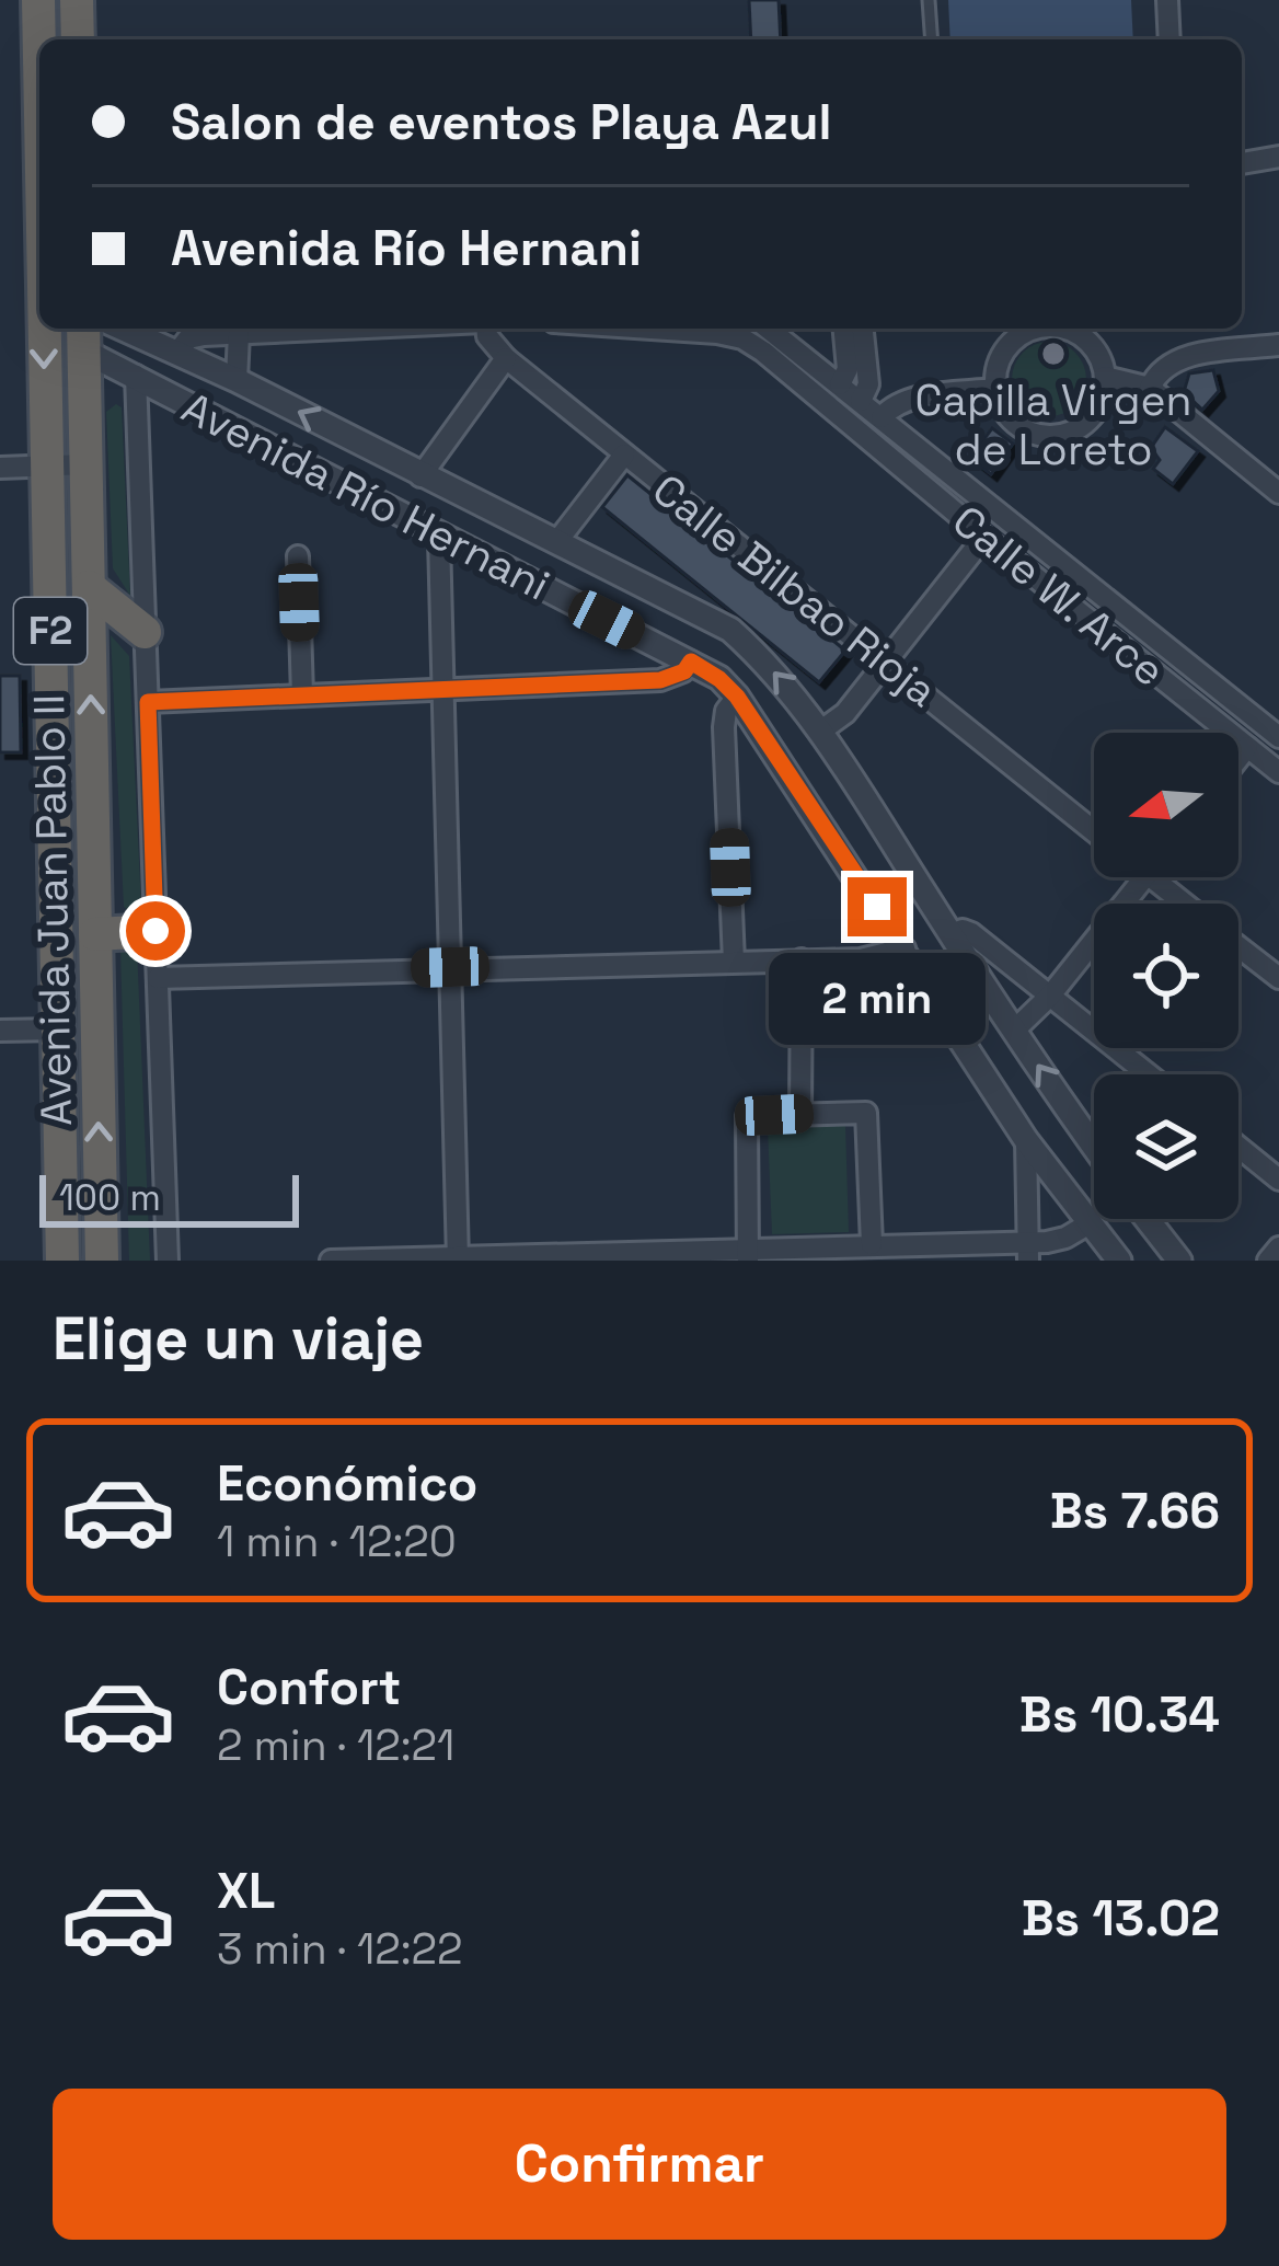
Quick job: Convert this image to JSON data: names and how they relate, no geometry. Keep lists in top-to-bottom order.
{
  "streets": {
    "highway": ["F2", "Avenida Juan Pablo II"],
    "street": ["Avenida Río Hernani", "Calle Bilbao Rioja", "Calle W. Arce"]
  },
  "crossings": [
    ["Avenida Río Hernani", "Avenida Juan Pablo II"]
  ],
  "places": ["Capilla Virgen de Loreto"],
  "scale_bar": "100 m",
  "north": "left",
  "page": {
    "banner": ["Salon de eventos Playa Azul", "Avenida Río Hernani"],
    "bubble": "2 min",
    "scale": "100 m",
    "heading": "Elige un viaje",
    "list": [
      {
        "name": "Económico",
        "note": "1 min · 12:20",
        "value": "Bs 7.66"
      },
      {
        "name": "Confort",
        "note": "2 min · 12:21",
        "value": "Bs 10.34"
      },
      {
        "name": "XL",
        "note": "3 min · 12:22",
        "value": "Bs 13.02"
      }
    ],
    "buttons": "Confirmar"
  }
}
